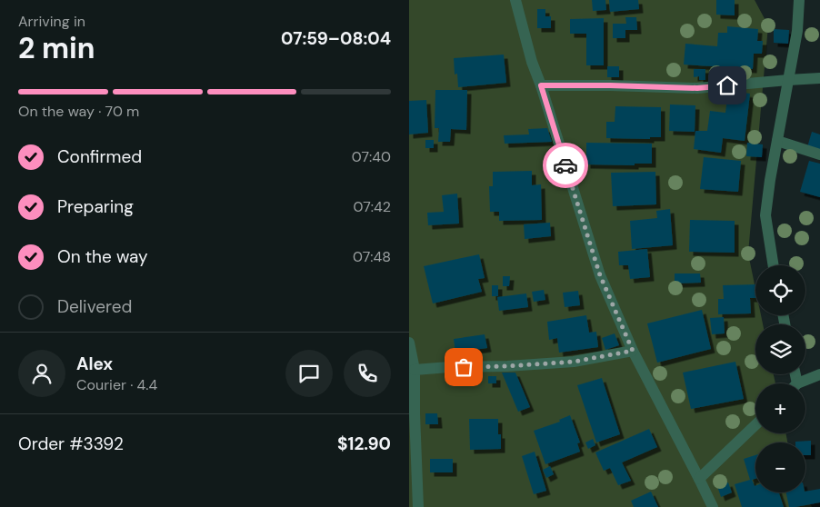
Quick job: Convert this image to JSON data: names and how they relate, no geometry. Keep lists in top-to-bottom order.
{
  "page": {
    "heading": ["2 min", "Arriving in", "07:59–08:04"],
    "panel": [
      "Alex",
      "Courier · 4.4",
      "Order #3392",
      "$12.90"
    ],
    "bar": "On the way · 70 m",
    "list": [
      ["Confirmed", "07:40"],
      ["Preparing", "07:42"],
      ["On the way", "07:48"],
      "Delivered"
    ],
    "map_buttons": ["+", "−"]
  }
}
